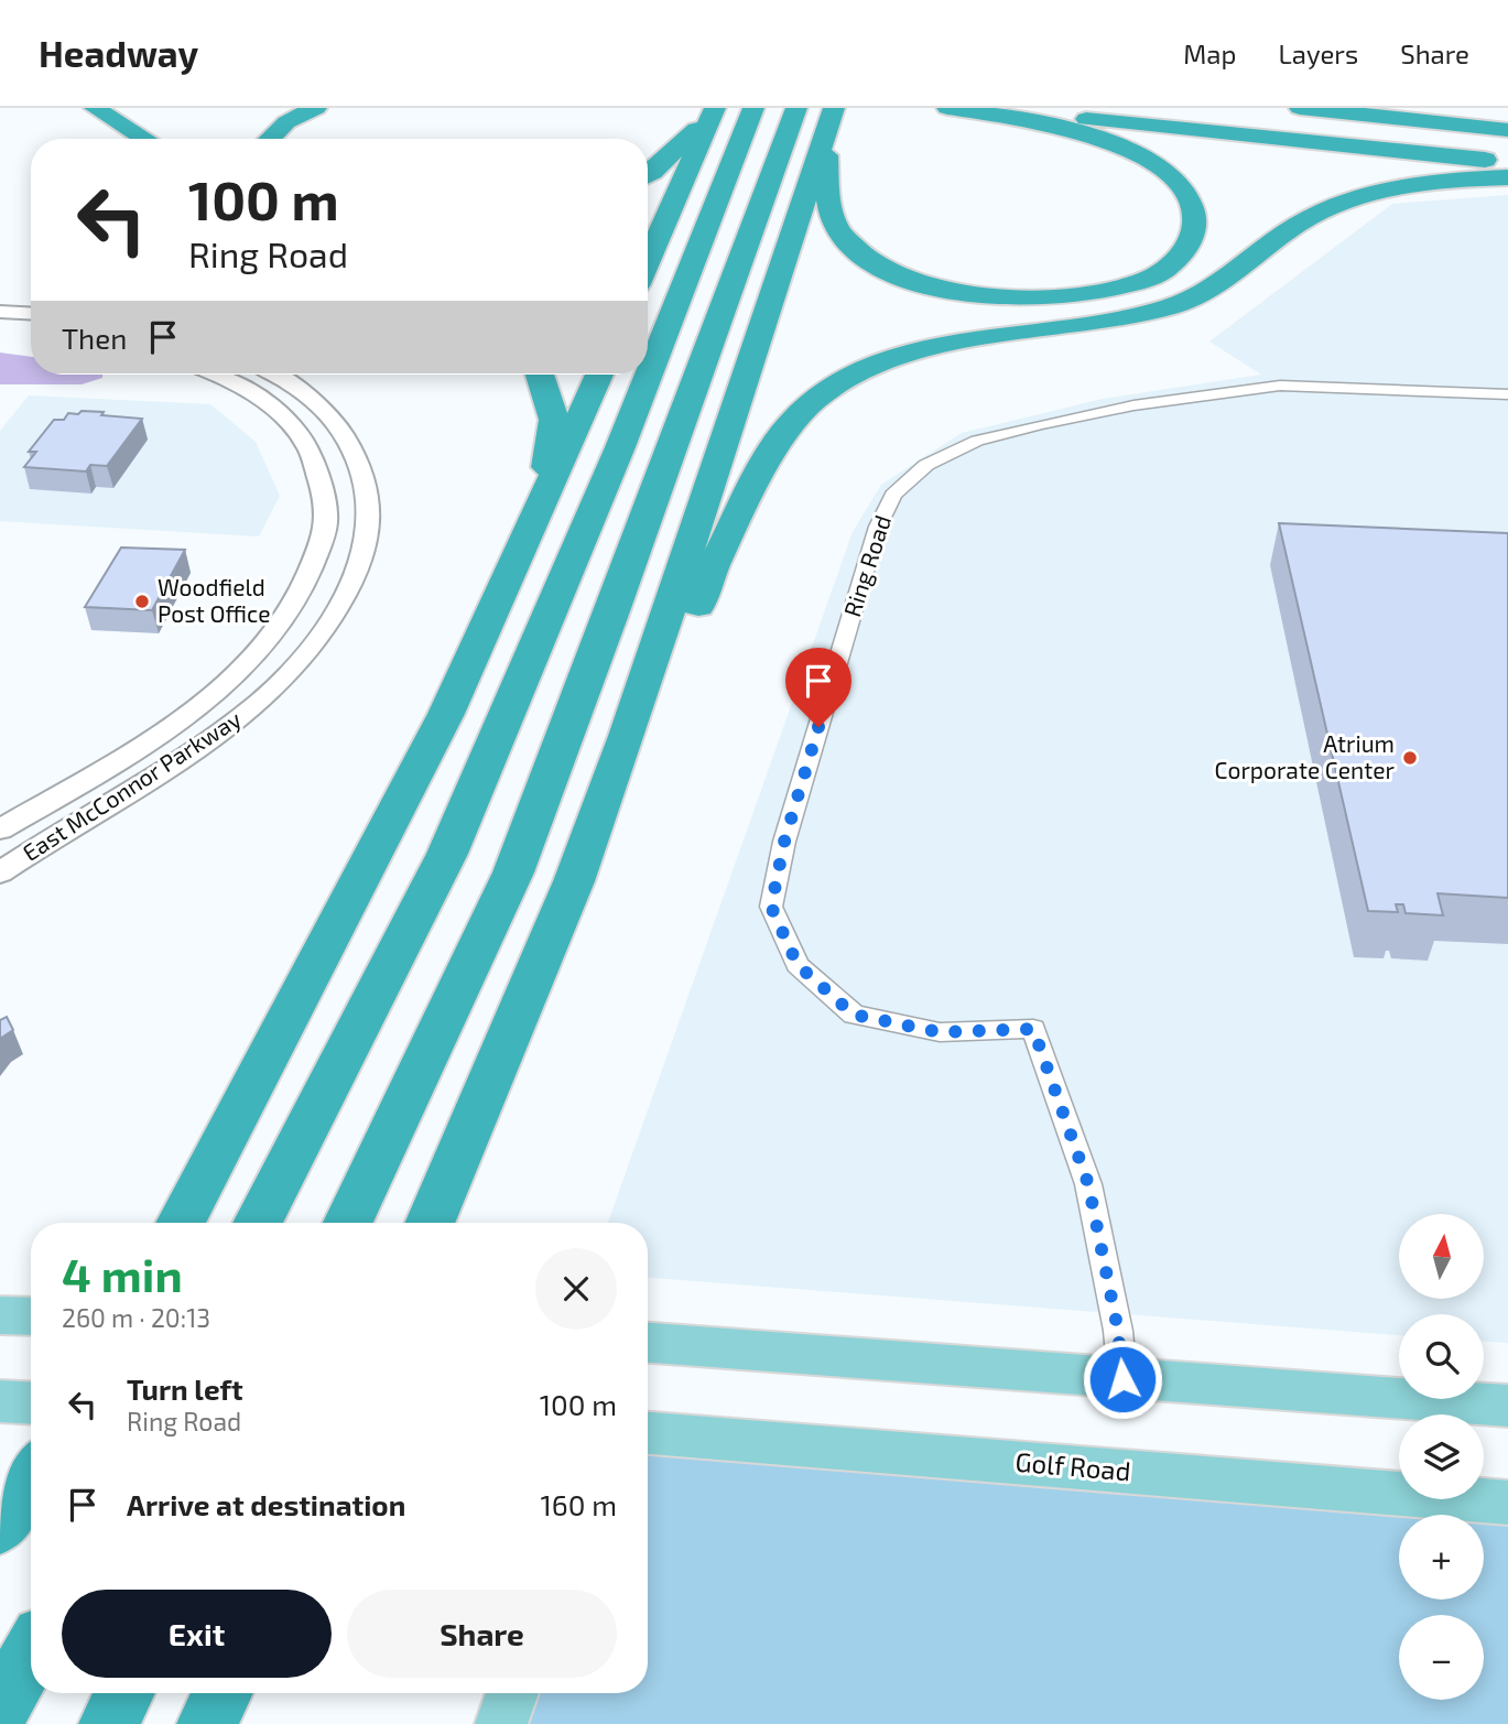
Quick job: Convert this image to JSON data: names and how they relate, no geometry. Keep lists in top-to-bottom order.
{
  "streets": {
    "main road": ["Golf Road"],
    "street": ["Ring Road", "East McConnor Parkway"]
  },
  "places": ["Woodfield Post Office", "Atrium Corporate Center"],
  "north": "top",
  "page": {
    "header": "Headway",
    "nav": ["Map", "Layers", "Share"],
    "turn": ["100 m", "Ring Road"],
    "then": "Then",
    "map_buttons": ["+", "−"],
    "heading": ["4 min", "260 m · 20:13"],
    "list": [
      {
        "name": "Turn left",
        "note": "Ring Road",
        "value": "100 m"
      },
      {
        "name": "Arrive at destination",
        "value": "160 m"
      }
    ],
    "buttons": ["Exit", "Share"]
  }
}
